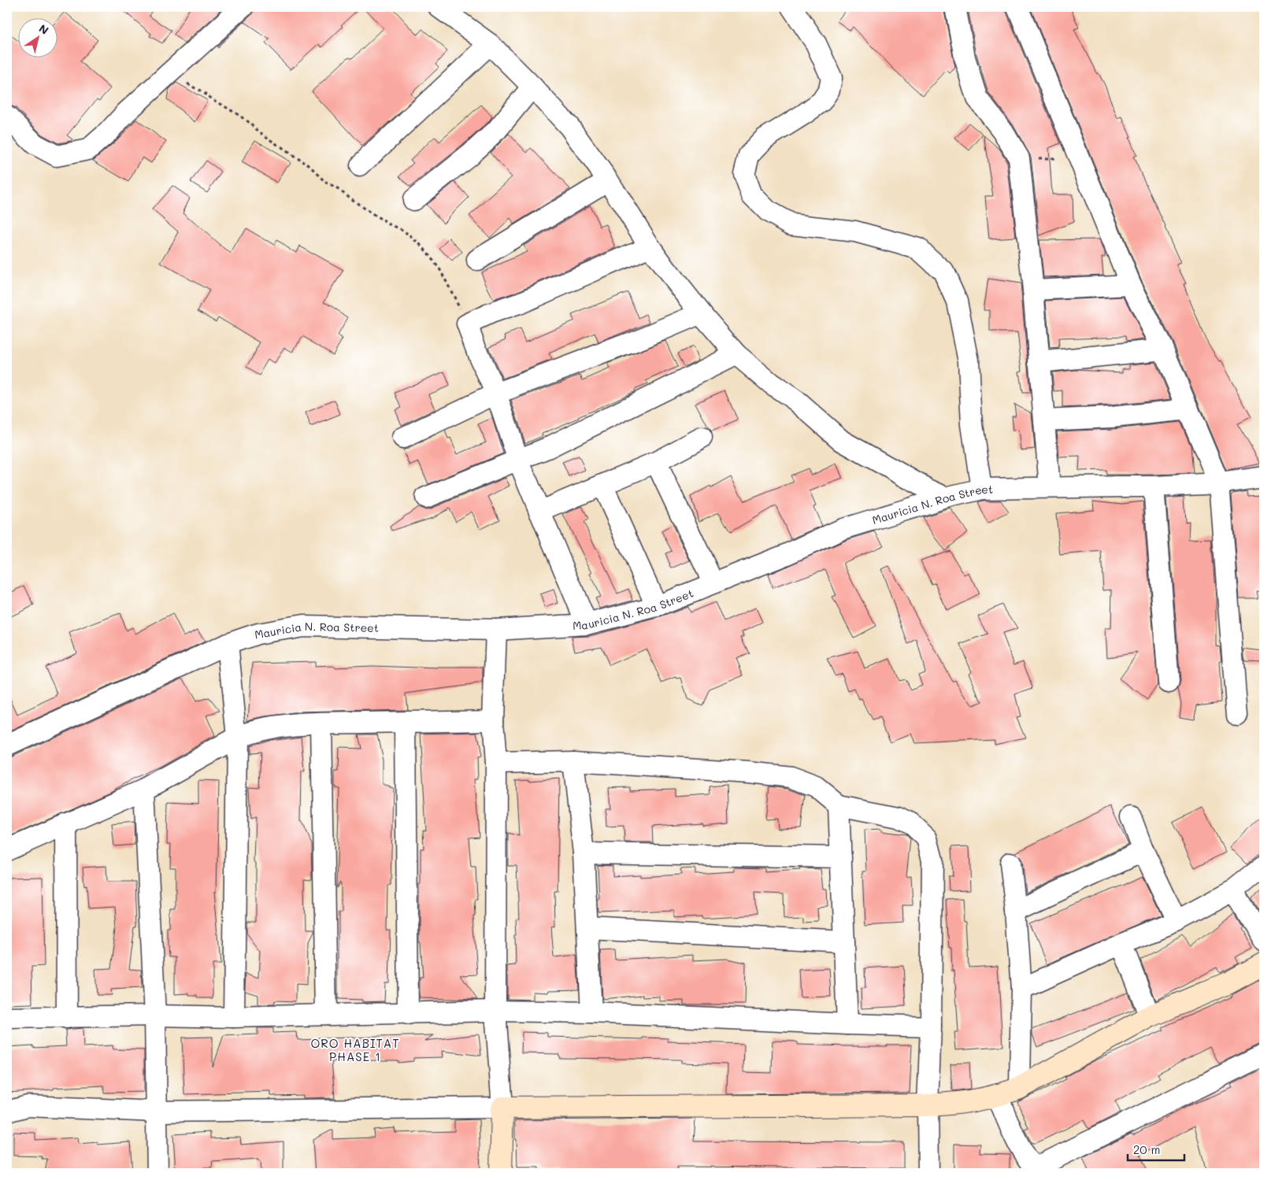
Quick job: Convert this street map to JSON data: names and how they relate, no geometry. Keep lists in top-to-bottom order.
{
  "streets": {
    "street": ["Mauricia N. Roa Street"]
  },
  "districts": ["ORO HABITAT PHASE 1"],
  "scale_bar": "20 m",
  "north": "top right"
}
